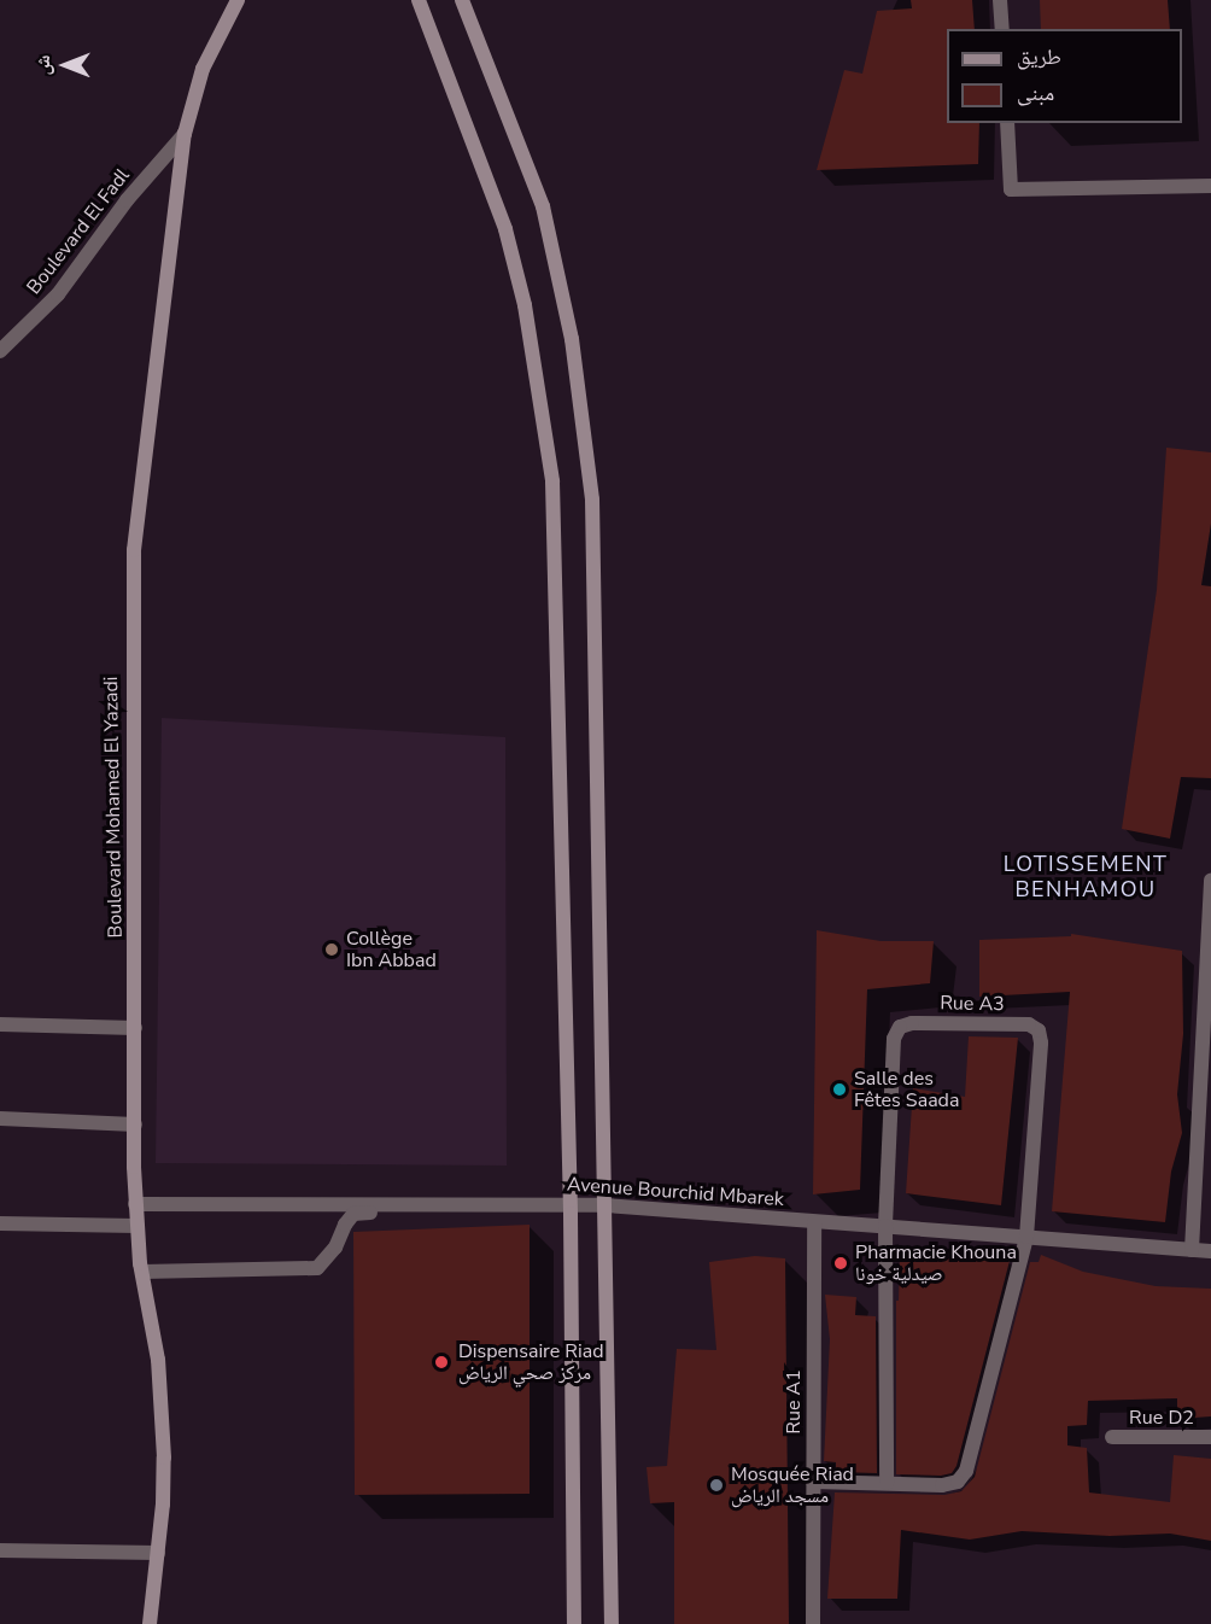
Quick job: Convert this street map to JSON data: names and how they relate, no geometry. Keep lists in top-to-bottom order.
{
  "streets": {
    "main road": ["Boulevard Mohamed El Yazadi"],
    "street": [
      "Boulevard El Fadl",
      "Rue A3",
      "Avenue Bourchid Mbarek",
      "Rue A1",
      "Rue D2"
    ]
  },
  "crossings": [
    ["Boulevard El Fadl", "Boulevard Mohamed El Yazadi"],
    ["Boulevard Mohamed El Yazadi", "Avenue Bourchid Mbarek"],
    ["Rue A3", "Avenue Bourchid Mbarek"],
    ["Avenue Bourchid Mbarek", "Rue A1"]
  ],
  "districts": ["LOTISSEMENT BENHAMOU"],
  "places": [
    "Collège Ibn Abbad",
    "Salle des Fêtes Saada",
    "Pharmacie Khouna صيدلية خونا",
    "Dispensaire Riad مركز صحي الرياض",
    "Mosquée Riad مسجد الرياض"
  ],
  "legend": ["طريق", "مبنى"],
  "north": "left"
}
